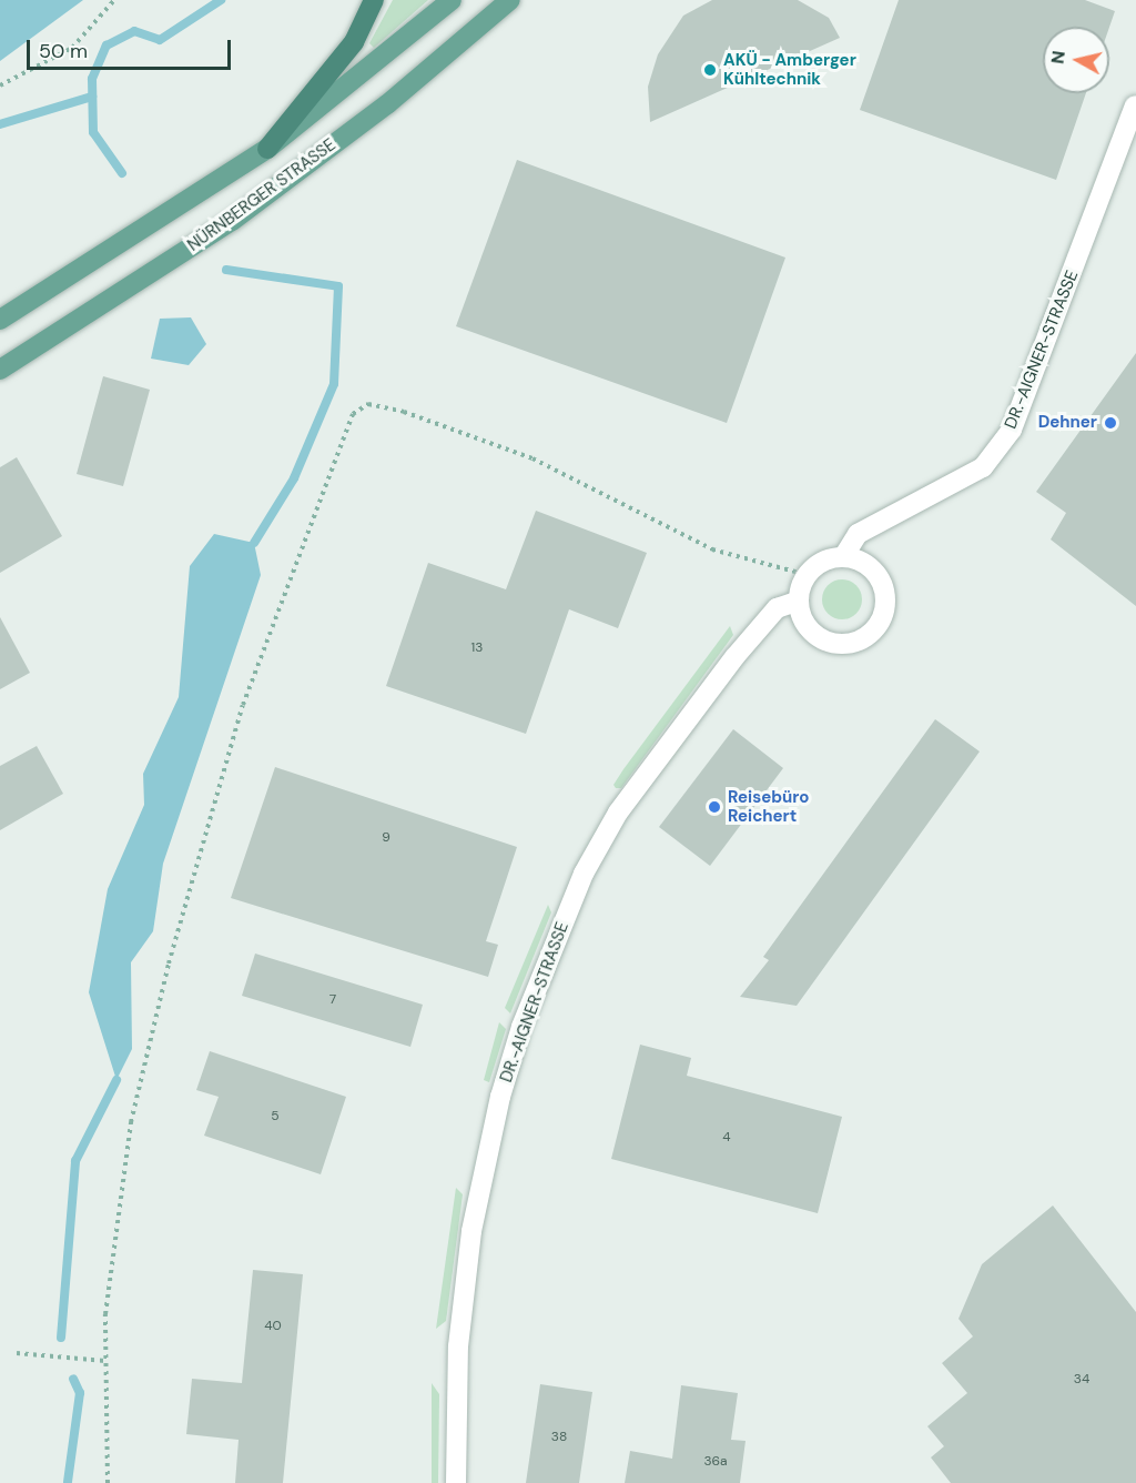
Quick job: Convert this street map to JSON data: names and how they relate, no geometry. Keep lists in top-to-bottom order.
{
  "streets": {
    "main road": ["NÜRNBERGER STRASSE"],
    "street": ["DR.-AIGNER-STRASSE"]
  },
  "places": ["AKÜ - Amberger Kühltechnik", "Dehner", "Reisebüro Reichert"],
  "house_numbers": [
    "13",
    "9",
    "7",
    "5",
    "4",
    "40",
    "34",
    "38",
    "36a"
  ],
  "scale_bar": "50 m",
  "north": "left"
}
